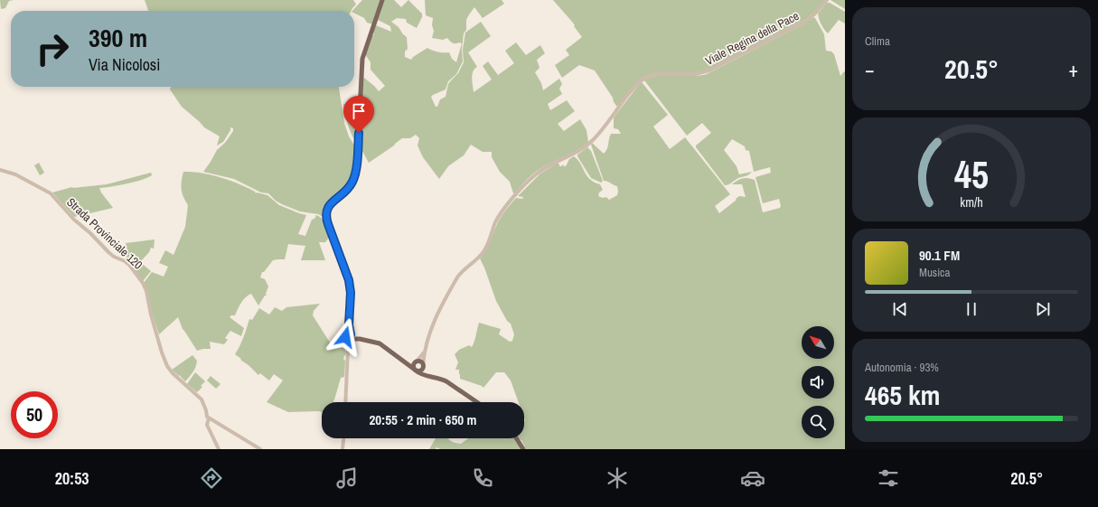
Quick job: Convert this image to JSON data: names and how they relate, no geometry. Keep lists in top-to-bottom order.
{
  "streets": {
    "street": ["Viale Regina della Pace", "Strada Provinciale 120"]
  },
  "north": "top left",
  "page": {
    "tile": [
      "Clima",
      ["Autonomia · 93%", "465 km"]
    ],
    "turn": ["390 m", "Via Nicolosi"],
    "heat": ["−", "20.5°", "+"],
    "song": ["90.1 FM", "Musica"],
    "limit": "50",
    "trip": "20:55 · 2 min · 650 m",
    "tabs": ["20:53", "20.5°"],
    "gauge": ["45", "km/h"]
  }
}
